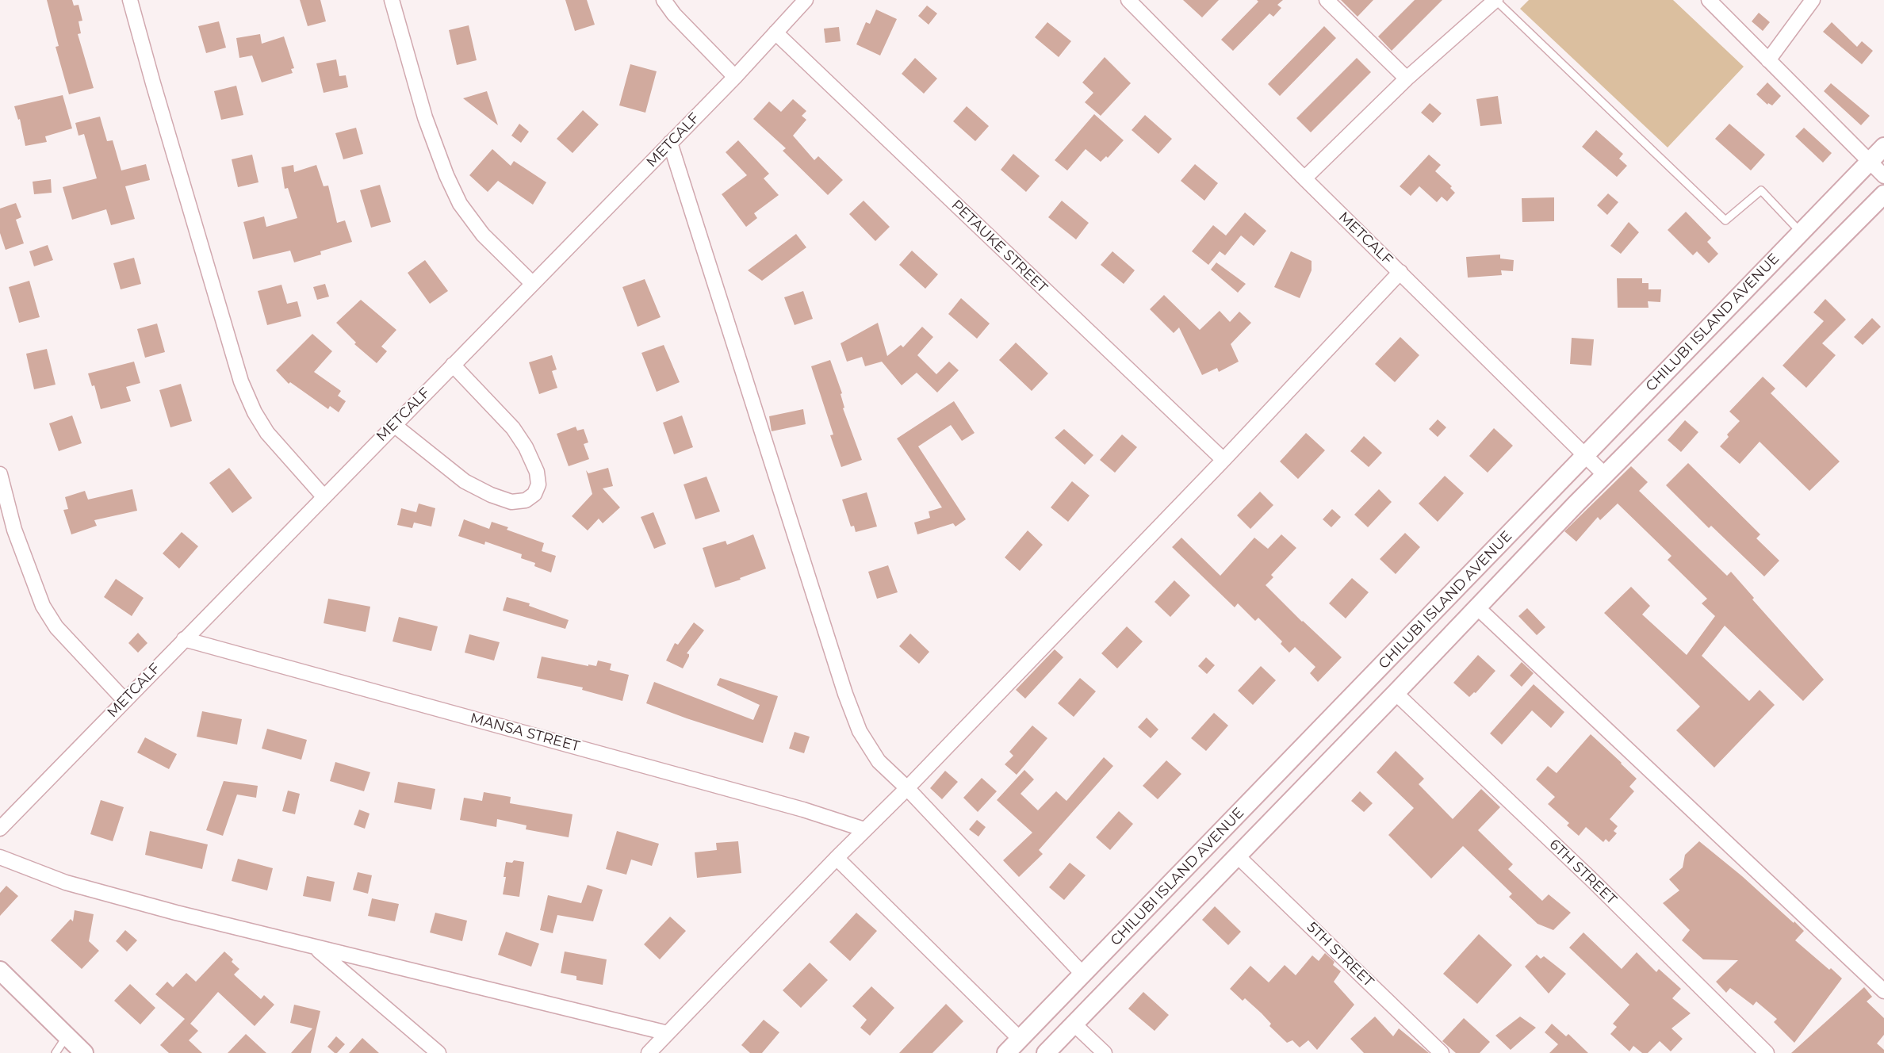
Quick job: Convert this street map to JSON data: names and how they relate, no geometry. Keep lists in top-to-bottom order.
{
  "streets": {
    "street": [
      "METCALF",
      "PETAUKE STREET",
      "CHILUBI ISLAND AVENUE",
      "MANSA STREET",
      "6TH STREET",
      "5TH STREET"
    ]
  },
  "crossings": [
    ["METCALF", "PETAUKE STREET"],
    ["METCALF", "CHILUBI ISLAND AVENUE"],
    ["METCALF", "MANSA STREET"],
    ["CHILUBI ISLAND AVENUE", "6TH STREET"],
    ["CHILUBI ISLAND AVENUE", "5TH STREET"]
  ]
}
